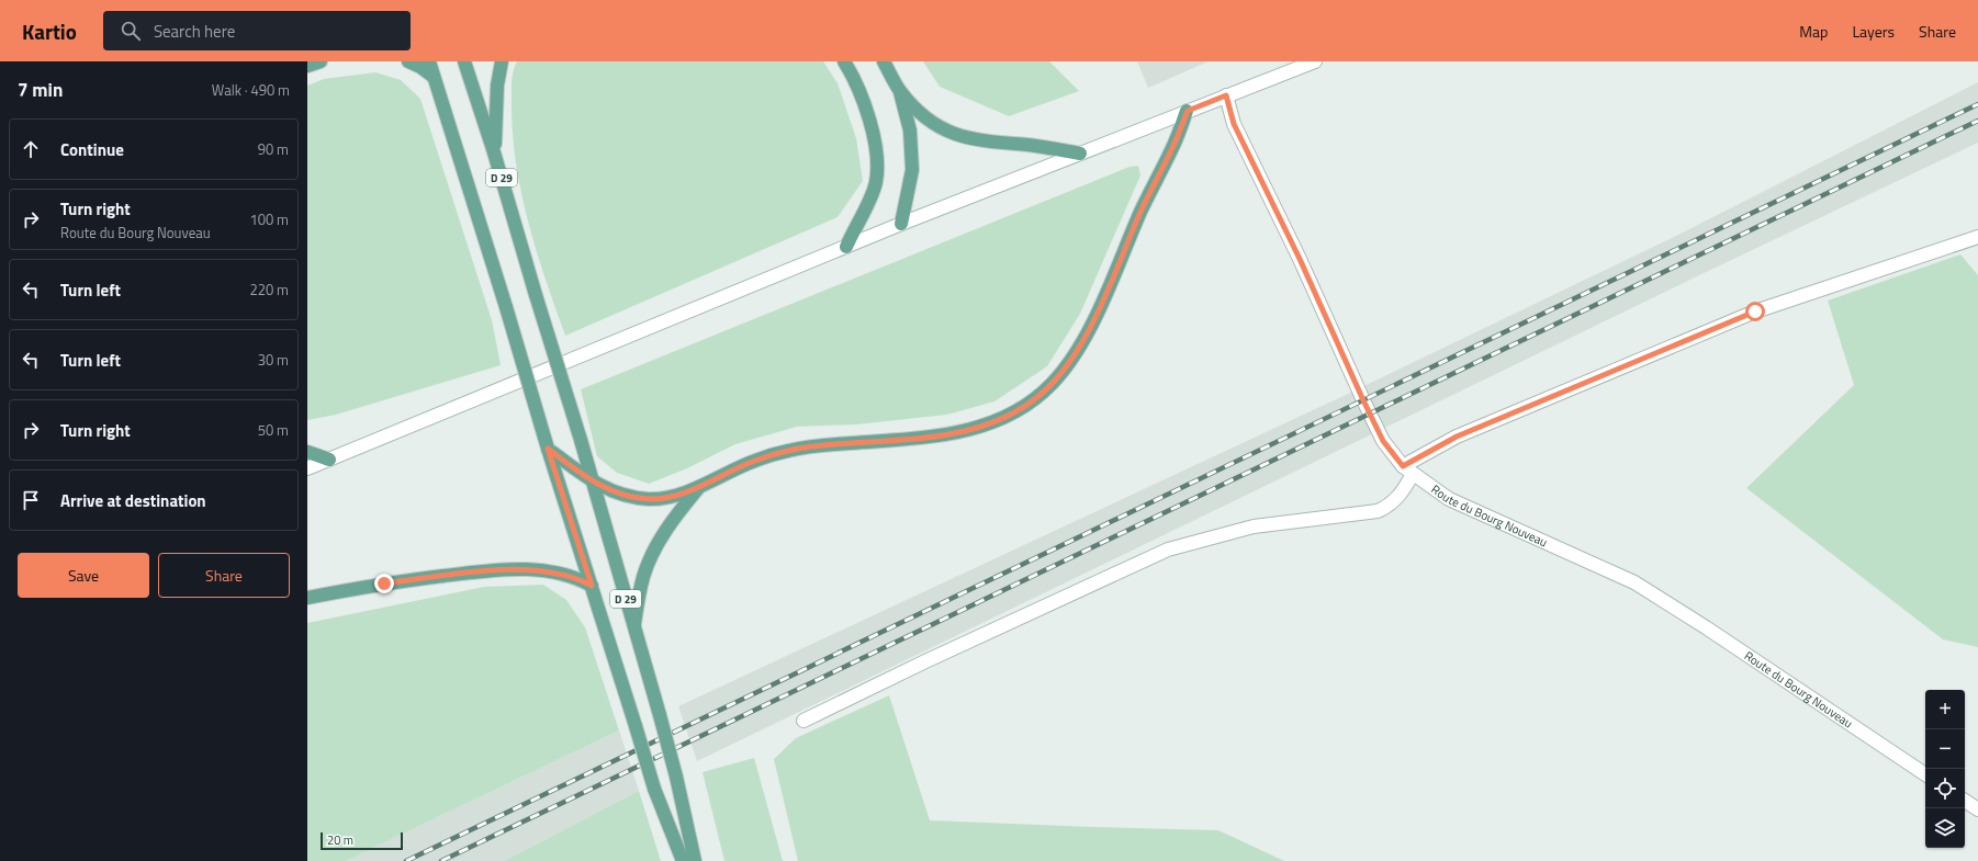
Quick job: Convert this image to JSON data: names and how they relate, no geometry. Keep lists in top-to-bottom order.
{
  "streets": {
    "main road": ["D 29"],
    "street": ["Route du Bourg Nouveau"]
  },
  "scale_bar": "20 m",
  "page": {
    "header": "Kartio",
    "search": "Search here",
    "nav": ["Map", "Layers", "Share"],
    "heading": ["7 min", "Walk · 490 m"],
    "list": [
      ["Continue", "90 m"],
      ["Turn right", "Route du Bourg Nouveau", "100 m"],
      ["Turn left", "220 m"],
      ["Turn left", "30 m"],
      ["Turn right", "50 m"],
      "Arrive at destination"
    ],
    "buttons": ["Save", "Share"],
    "map_buttons": ["+", "−"],
    "scale": "20 m"
  }
}
